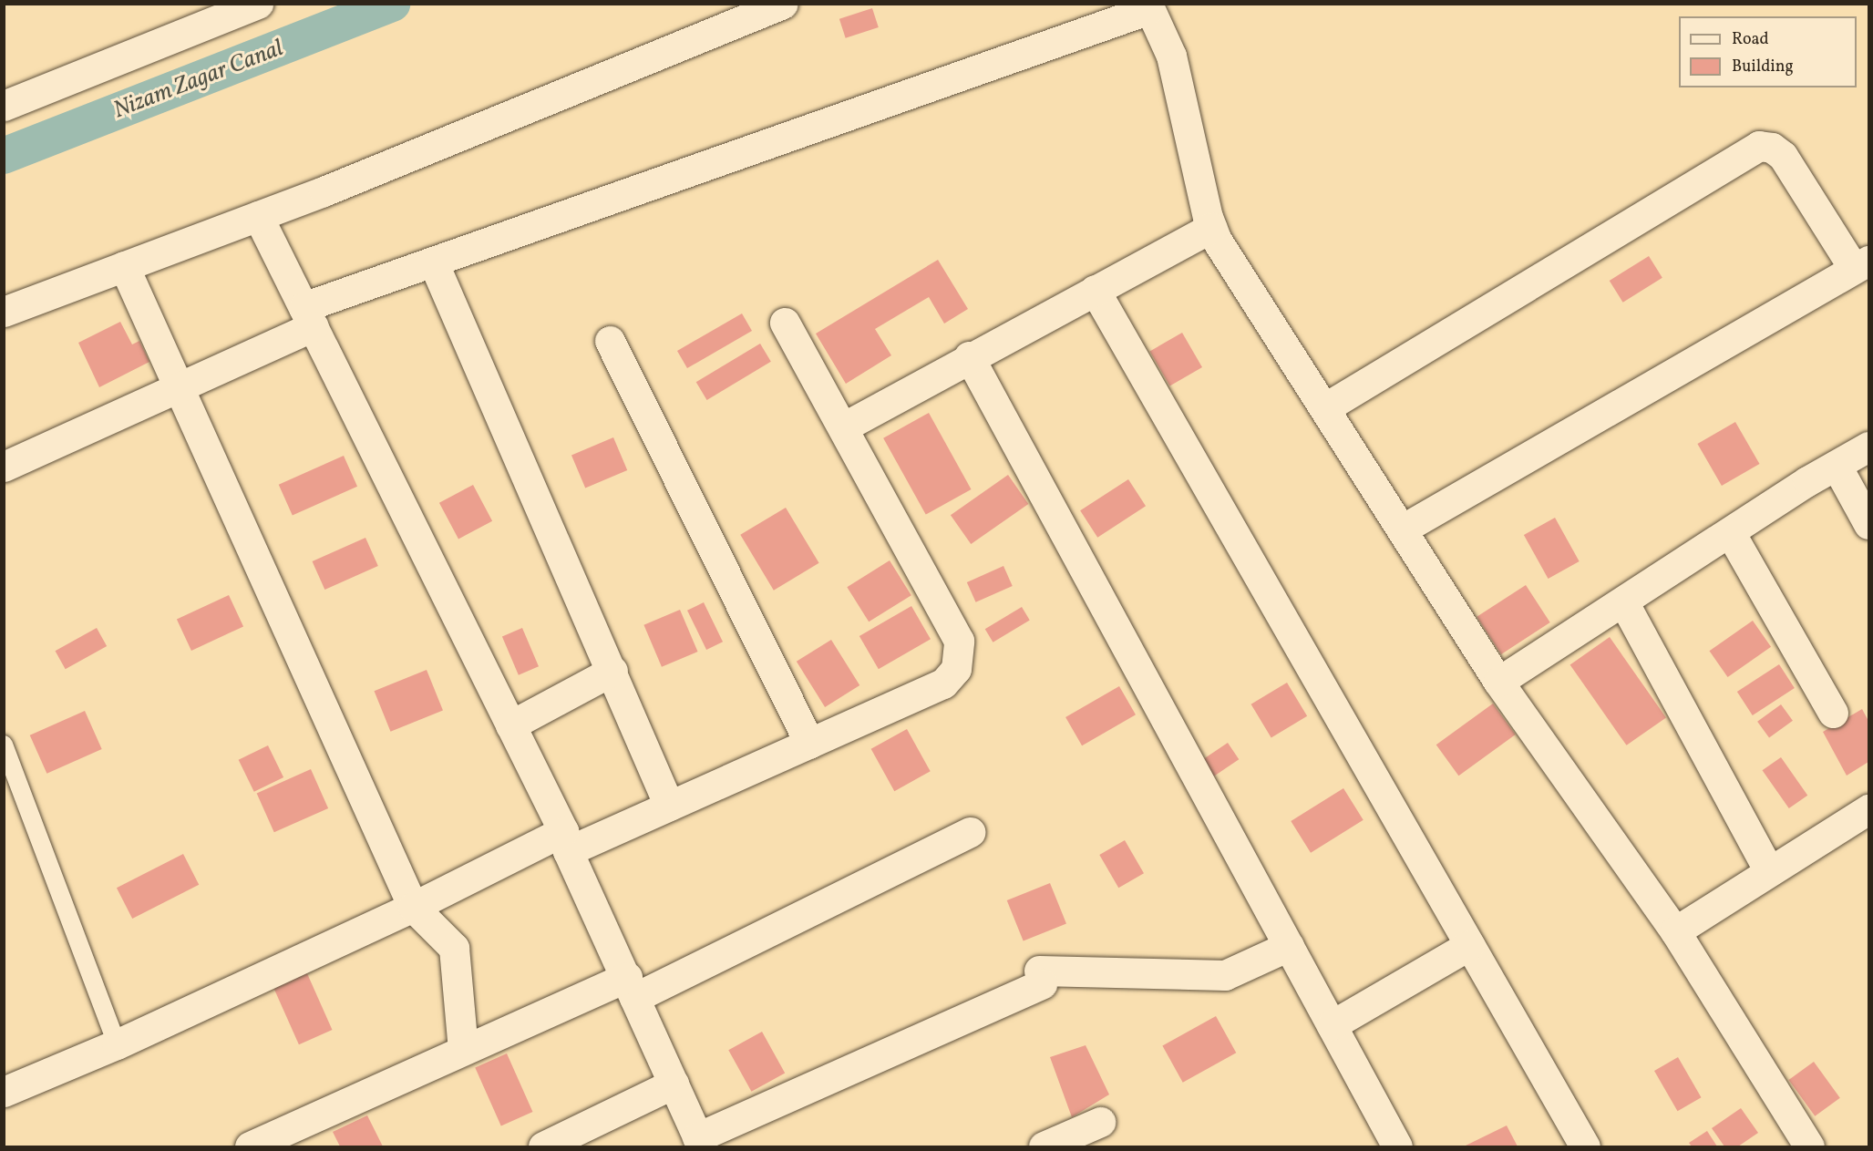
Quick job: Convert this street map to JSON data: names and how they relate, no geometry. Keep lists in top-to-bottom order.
{
  "water": ["Nizam Zagar Canal"],
  "legend": ["Road", "Building"]
}
